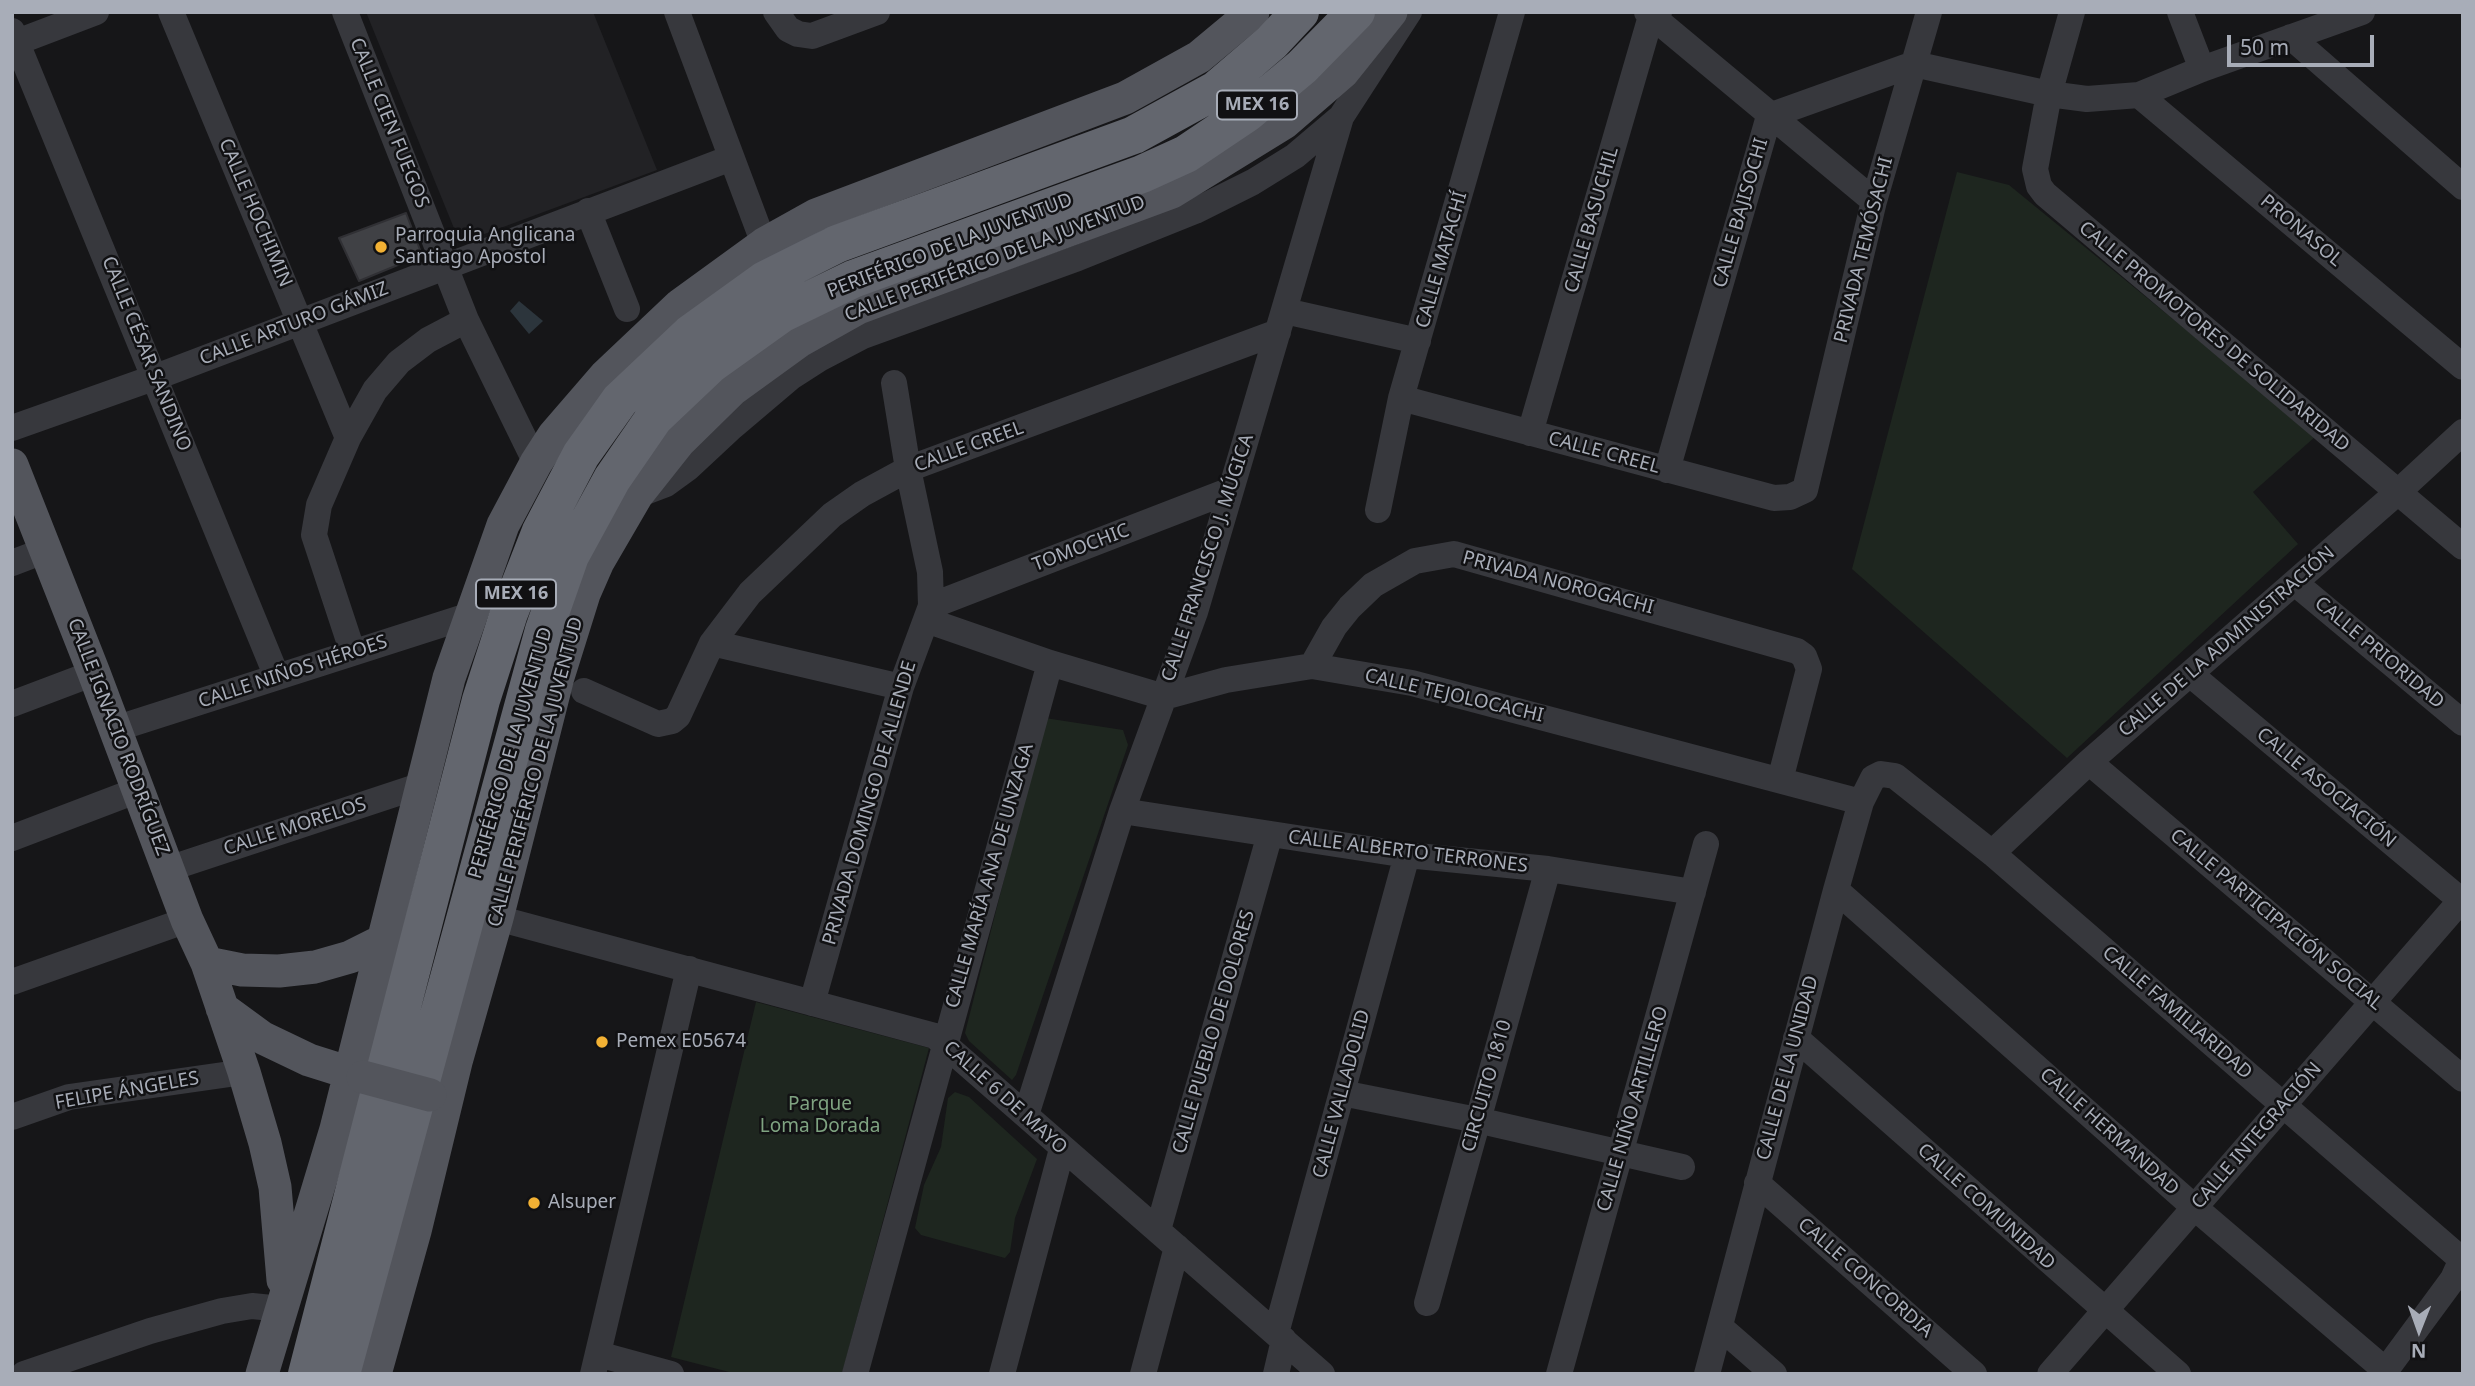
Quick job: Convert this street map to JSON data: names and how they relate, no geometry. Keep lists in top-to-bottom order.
{
  "streets": {
    "highway": ["MEX 16", "PERIFÉRICO DE LA JUVENTUD"],
    "main road": ["CALLE PERIFÉRICO DE LA JUVENTUD", "CALLE IGNACIO RODRÍGUEZ"],
    "street": [
      "CALLE CIEN FUEGOS",
      "CALLE HOCHIMIN",
      "CALLE BAJISOCHI",
      "CALLE BASUCHIL",
      "PRONASOL",
      "PRIVADA TEMÓSACHI",
      "CALLE MATACHÍ",
      "CALLE ARTURO GÁMIZ",
      "CALLE PROMOTORES DE SOLIDARIDAD",
      "CALLE CÉSAR SANDINO",
      "CALLE CREEL",
      "TOMOCHIC",
      "CALLE FRANCISCO J. MÚGICA",
      "PRIVADA NOROGACHI",
      "CALLE DE LA ADMINISTRACIÓN",
      "CALLE PRIORIDAD",
      "CALLE NIÑOS HÉROES",
      "CALLE TEJOLOCACHI",
      "CALLE ASOCIACIÓN",
      "PRIVADA DOMINGO DE ALLENDE",
      "CALLE MORELOS",
      "CALLE ALBERTO TERRONES",
      "CALLE MARÍA ANA DE UNZAGA",
      "CALLE PARTICIPACIÓN SOCIAL",
      "CALLE FAMILIARIDAD",
      "CALLE PUEBLO DE DOLORES",
      "CALLE DE LA UNIDAD",
      "CIRCUITO 1810",
      "FELIPE ÁNGELES",
      "CALLE VALLADOLID",
      "CALLE 6 DE MAYO",
      "CALLE NIÑO ARTILLERO",
      "CALLE HERMANDAD",
      "CALLE INTEGRACIÓN",
      "CALLE COMUNIDAD",
      "CALLE CONCORDIA"
    ]
  },
  "crossings": [
    ["CALLE CIEN FUEGOS", "CALLE ARTURO GÁMIZ"],
    ["CALLE HOCHIMIN", "CALLE ARTURO GÁMIZ"],
    ["CALLE BAJISOCHI", "PRIVADA TEMÓSACHI"],
    ["CALLE BAJISOCHI", "CALLE CREEL"],
    ["CALLE BASUCHIL", "CALLE CREEL"],
    ["PRIVADA TEMÓSACHI", "CALLE CREEL"],
    ["CALLE PERIFÉRICO DE LA JUVENTUD", "CALLE 6 DE MAYO"],
    ["CALLE MATACHÍ", "CALLE CREEL"],
    ["CALLE ARTURO GÁMIZ", "CALLE CÉSAR SANDINO"],
    ["CALLE PROMOTORES DE SOLIDARIDAD", "CALLE DE LA ADMINISTRACIÓN"],
    ["CALLE CÉSAR SANDINO", "CALLE NIÑOS HÉROES"],
    ["CALLE CREEL", "CALLE FRANCISCO J. MÚGICA"],
    ["TOMOCHIC", "CALLE FRANCISCO J. MÚGICA"],
    ["TOMOCHIC", "PRIVADA DOMINGO DE ALLENDE"],
    ["CALLE FRANCISCO J. MÚGICA", "CALLE TEJOLOCACHI"],
    ["CALLE FRANCISCO J. MÚGICA", "CALLE ALBERTO TERRONES"],
    ["CALLE FRANCISCO J. MÚGICA", "CALLE 6 DE MAYO"],
    ["PRIVADA NOROGACHI", "CALLE TEJOLOCACHI"],
    ["CALLE DE LA ADMINISTRACIÓN", "CALLE PRIORIDAD"],
    ["CALLE DE LA ADMINISTRACIÓN", "CALLE ASOCIACIÓN"],
    ["CALLE DE LA ADMINISTRACIÓN", "CALLE PARTICIPACIÓN SOCIAL"],
    ["CALLE DE LA ADMINISTRACIÓN", "CALLE FAMILIARIDAD"],
    ["CALLE NIÑOS HÉROES", "CALLE IGNACIO RODRÍGUEZ"],
    ["CALLE TEJOLOCACHI", "CALLE DE LA UNIDAD"],
    ["CALLE IGNACIO RODRÍGUEZ", "CALLE MORELOS"],
    ["CALLE IGNACIO RODRÍGUEZ", "FELIPE ÁNGELES"],
    ["CALLE ASOCIACIÓN", "CALLE INTEGRACIÓN"],
    ["PRIVADA DOMINGO DE ALLENDE", "CALLE 6 DE MAYO"],
    ["CALLE ALBERTO TERRONES", "CALLE PUEBLO DE DOLORES"],
    ["CALLE ALBERTO TERRONES", "CIRCUITO 1810"],
    ["CALLE ALBERTO TERRONES", "CALLE VALLADOLID"],
    ["CALLE ALBERTO TERRONES", "CALLE NIÑO ARTILLERO"],
    ["CALLE MARÍA ANA DE UNZAGA", "CALLE 6 DE MAYO"],
    ["CALLE PARTICIPACIÓN SOCIAL", "CALLE INTEGRACIÓN"],
    ["CALLE FAMILIARIDAD", "CALLE DE LA UNIDAD"],
    ["CALLE FAMILIARIDAD", "CALLE INTEGRACIÓN"],
    ["CALLE PUEBLO DE DOLORES", "CALLE 6 DE MAYO"],
    ["CALLE DE LA UNIDAD", "CALLE HERMANDAD"],
    ["CALLE DE LA UNIDAD", "CALLE COMUNIDAD"],
    ["CALLE DE LA UNIDAD", "CALLE CONCORDIA"],
    ["CALLE VALLADOLID", "CALLE 6 DE MAYO"],
    ["CALLE HERMANDAD", "CALLE INTEGRACIÓN"],
    ["CALLE INTEGRACIÓN", "CALLE COMUNIDAD"]
  ],
  "parks": ["Parque Loma Dorada"],
  "places": ["Parroquia Anglicana Santiago Apostol", "Pemex E05674", "Alsuper"],
  "scale_bar": "50 m",
  "north": "bottom"
}
